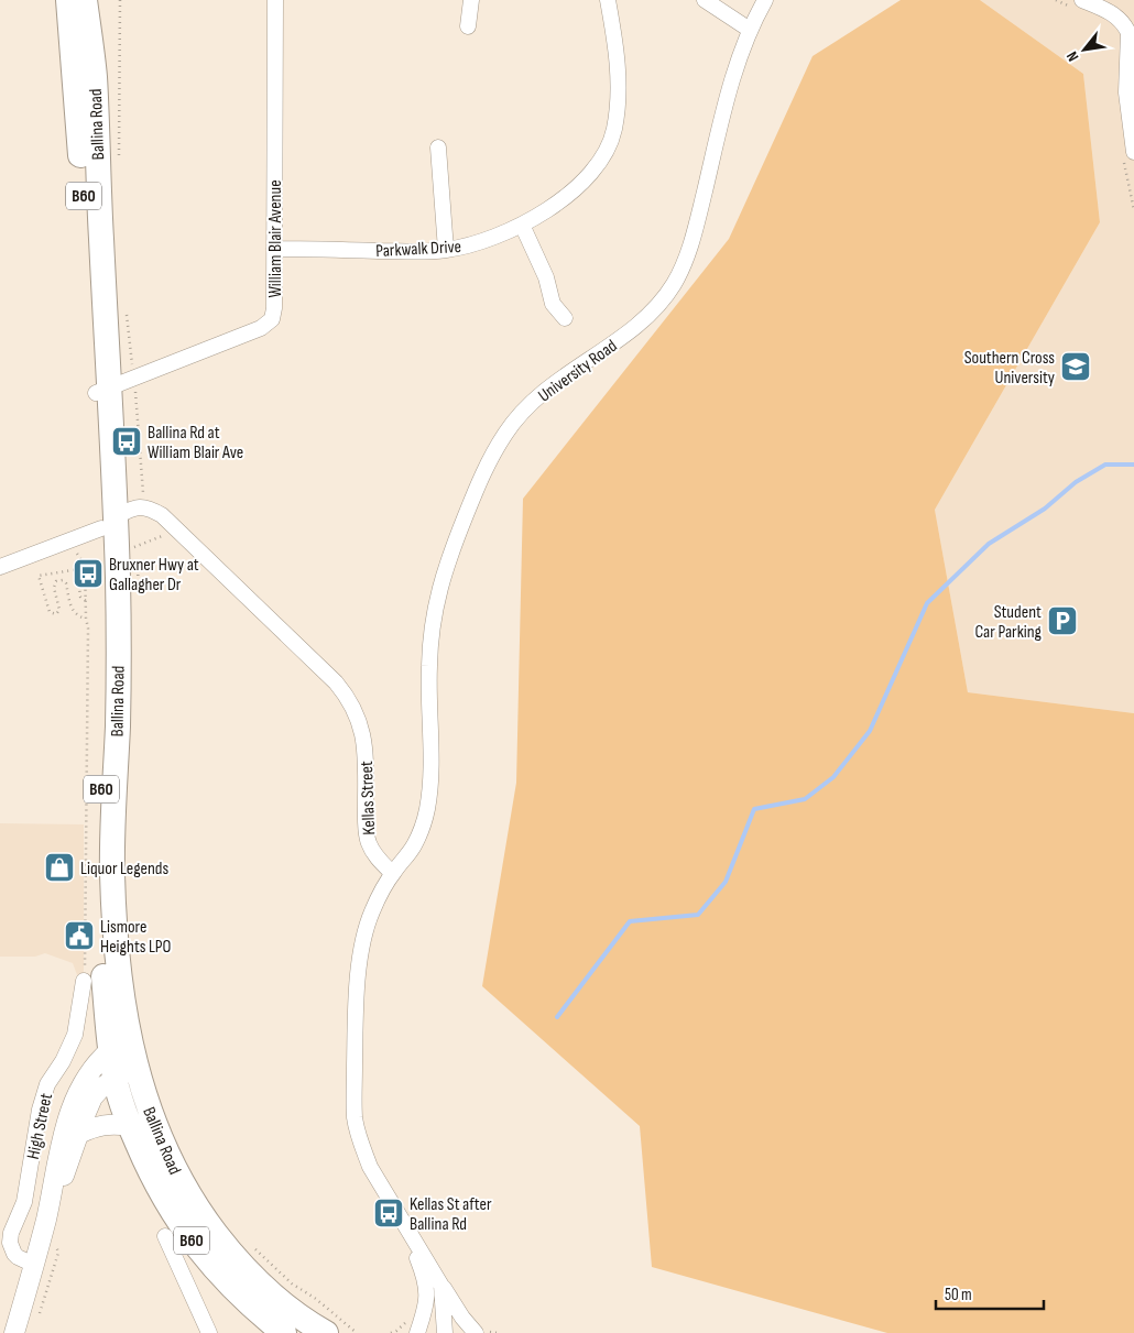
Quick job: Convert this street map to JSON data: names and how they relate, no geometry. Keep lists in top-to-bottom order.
{
  "streets": {
    "main road": ["Ballina Road", "B60"],
    "street": [
      "William Blair Avenue",
      "Parkwalk Drive",
      "University Road",
      "Kellas Street",
      "High Street"
    ]
  },
  "crossings": [
    ["Ballina Road", "William Blair Avenue"],
    ["Ballina Road", "Kellas Street"],
    ["William Blair Avenue", "Parkwalk Drive"],
    ["University Road", "Kellas Street"]
  ],
  "places": {
    "school or university": ["Southern Cross University"],
    "bus stop": ["Ballina Rd at William Blair Ave", "Bruxner Hwy at Gallagher Dr", "Kellas St after Ballina Rd"],
    "parking": ["Student Car Parking"],
    "shop": ["Liquor Legends"],
    "public building": ["Lismore Heights LPO"]
  },
  "scale_bar": "50 m",
  "north": "bottom left"
}
